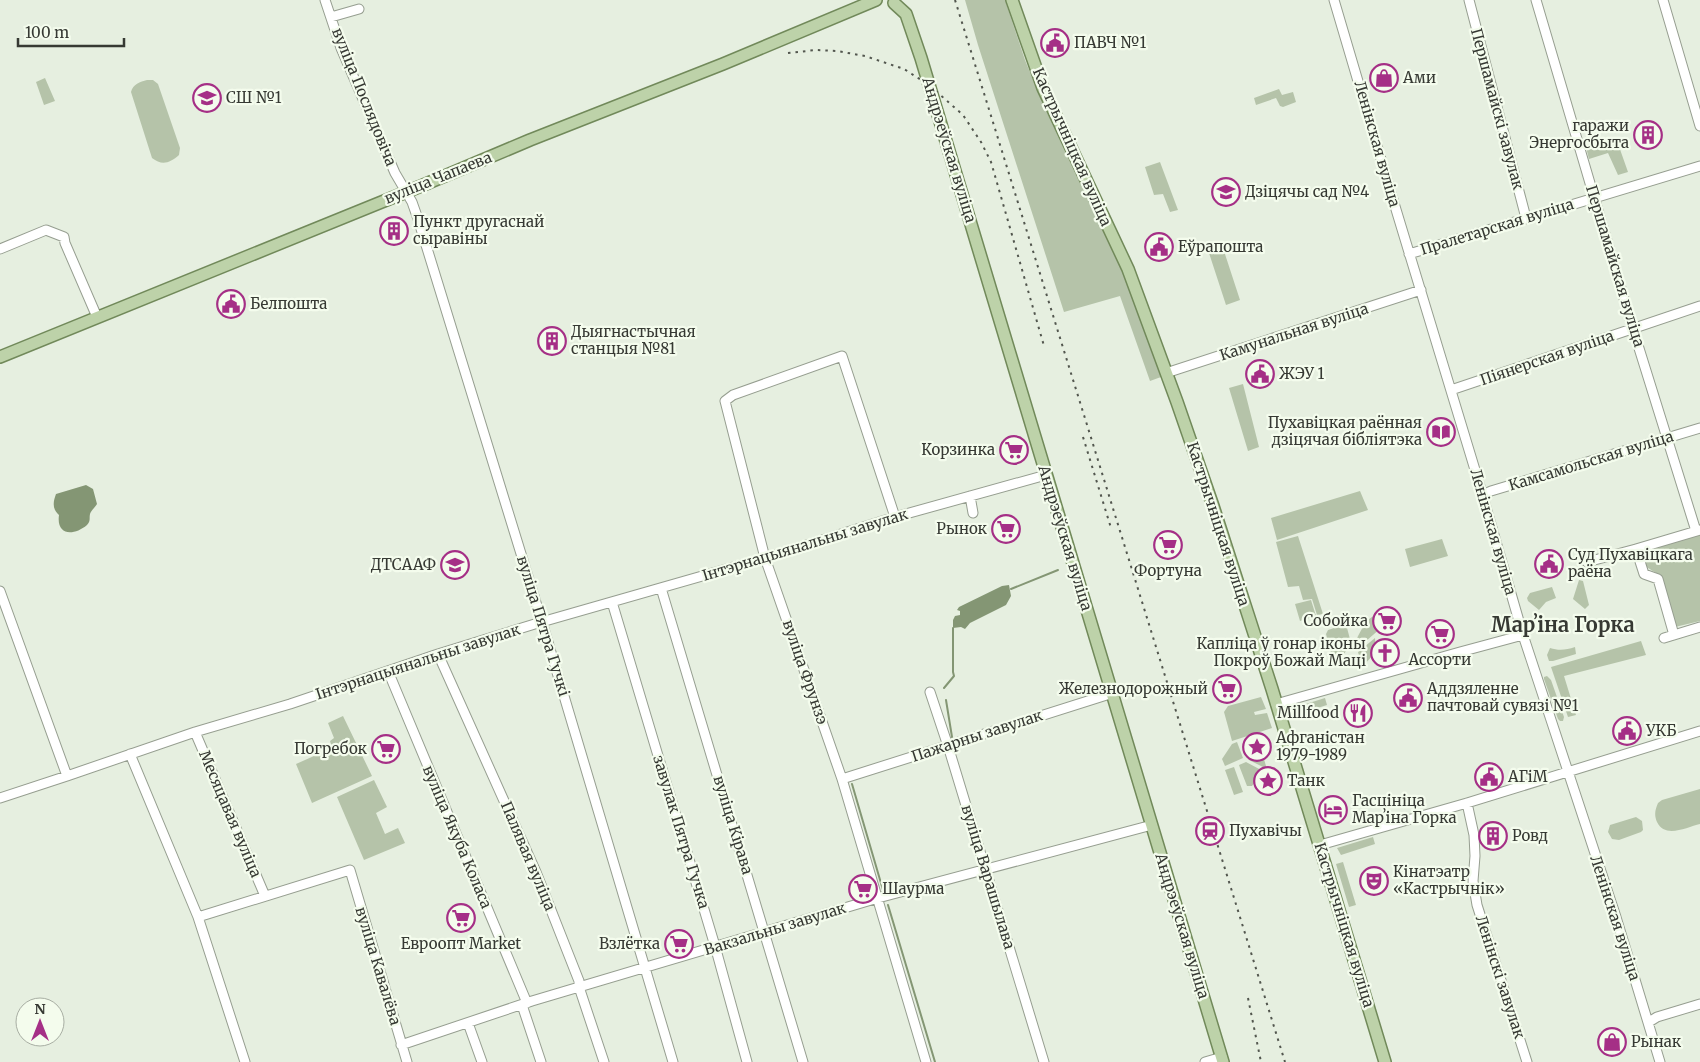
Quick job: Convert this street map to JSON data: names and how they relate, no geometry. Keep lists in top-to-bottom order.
{
  "streets": {
    "main road": ["Кастрычніцкая вуліца", "Андрэеўская вуліца", "вуліца Чапаева"],
    "street": [
      "вуліца Послядовіча",
      "Першамайскі завулак",
      "Ленінская вуліца",
      "Пралетарская вуліца",
      "Першамайская вуліца",
      "Камунальная вуліца",
      "Піянерская вуліца",
      "Камсамольская вуліца",
      "Інтэрнацыянальны завулак",
      "вуліца Пятра Гучкі",
      "вуліца Фрунзэ",
      "Пажарны завулак",
      "Месяцавая вуліца",
      "вуліца Кірава",
      "завулак Пятра Гучка",
      "вуліца Якуба Коласа",
      "Палявая вуліца",
      "вуліца Варашылава",
      "Вакзальны завулак",
      "вуліца Кавалёва",
      "Ленінскі завулак"
    ]
  },
  "crossings": [
    ["вуліца Послядовіча", "вуліца Чапаева"],
    ["вуліца Послядовіча", "вуліца Пятра Гучкі"],
    ["Першамайскі завулак", "Пралетарская вуліца"],
    ["Ленінская вуліца", "Пралетарская вуліца"],
    ["Ленінская вуліца", "Камунальная вуліца"],
    ["Ленінская вуліца", "Піянерская вуліца"],
    ["Ленінская вуліца", "Камсамольская вуліца"],
    ["Кастрычніцкая вуліца", "Камунальная вуліца"],
    ["Андрэеўская вуліца", "Інтэрнацыянальны завулак"],
    ["Андрэеўская вуліца", "Пажарны завулак"],
    ["Андрэеўская вуліца", "Вакзальны завулак"],
    ["вуліца Чапаева", "вуліца Пятра Гучкі"],
    ["Пралетарская вуліца", "Першамайская вуліца"],
    ["Першамайская вуліца", "Піянерская вуліца"],
    ["Першамайская вуліца", "Камсамольская вуліца"],
    ["Інтэрнацыянальны завулак", "вуліца Пятра Гучкі"],
    ["Інтэрнацыянальны завулак", "вуліца Фрунзэ"],
    ["Інтэрнацыянальны завулак", "Месяцавая вуліца"],
    ["Інтэрнацыянальны завулак", "вуліца Кірава"],
    ["Інтэрнацыянальны завулак", "завулак Пятра Гучка"],
    ["Інтэрнацыянальны завулак", "вуліца Якуба Коласа"],
    ["Інтэрнацыянальны завулак", "Палявая вуліца"],
    ["вуліца Пятра Гучкі", "Вакзальны завулак"],
    ["вуліца Фрунзэ", "Пажарны завулак"],
    ["вуліца Фрунзэ", "Вакзальны завулак"],
    ["Пажарны завулак", "вуліца Варашылава"],
    ["Месяцавая вуліца", "вуліца Кавалёва"],
    ["вуліца Кірава", "Вакзальны завулак"],
    ["завулак Пятра Гучка", "Вакзальны завулак"],
    ["вуліца Якуба Коласа", "Вакзальны завулак"],
    ["Палявая вуліца", "Вакзальны завулак"],
    ["вуліца Варашылава", "Вакзальны завулак"],
    ["Вакзальны завулак", "вуліца Кавалёва"]
  ],
  "districts": ["Марʼіна Горка"],
  "places": {
    "public building": [
      "ПАВЧ №1",
      "Еўрапошта",
      "Белпошта",
      "ЖЭУ 1",
      "Суд Пухавіцкага раёна",
      "Аддзяленне пачтовай сувязі №1",
      "УКБ",
      "АГіМ"
    ],
    "shop": ["Ами", "Рынак"],
    "school or university": ["СШ №1", "Дзіцячы сад №4", "ДТСААФ"],
    "building": [
      "гаражи Энергосбыта",
      "Пункт другаснай сыравіны",
      "Дыягнастычная станцыя №81",
      "Ровд"
    ],
    "library": ["Пухавіцкая раённая дзіцячая бібліятэка"],
    "supermarket": [
      "Корзинка",
      "Рынок",
      "Фортуна",
      "Собойка",
      "Ассорти",
      "Железнодорожный",
      "Погребок",
      "Шаурма",
      "Евроопт Market",
      "Взлётка"
    ],
    "church": ["Капліца ў гонар іконы Покроў Божай Маці"],
    "restaurant": ["Millfood"],
    "place": ["Афганістан 1979-1989", "Танк"],
    "hotel": ["Гасцініца Марʼіна Горка"],
    "station": ["Пухавічы"],
    "theatre": ["Кінатэатр «Кастрычнік»"]
  },
  "scale_bar": "100 m",
  "north": "top"
}
